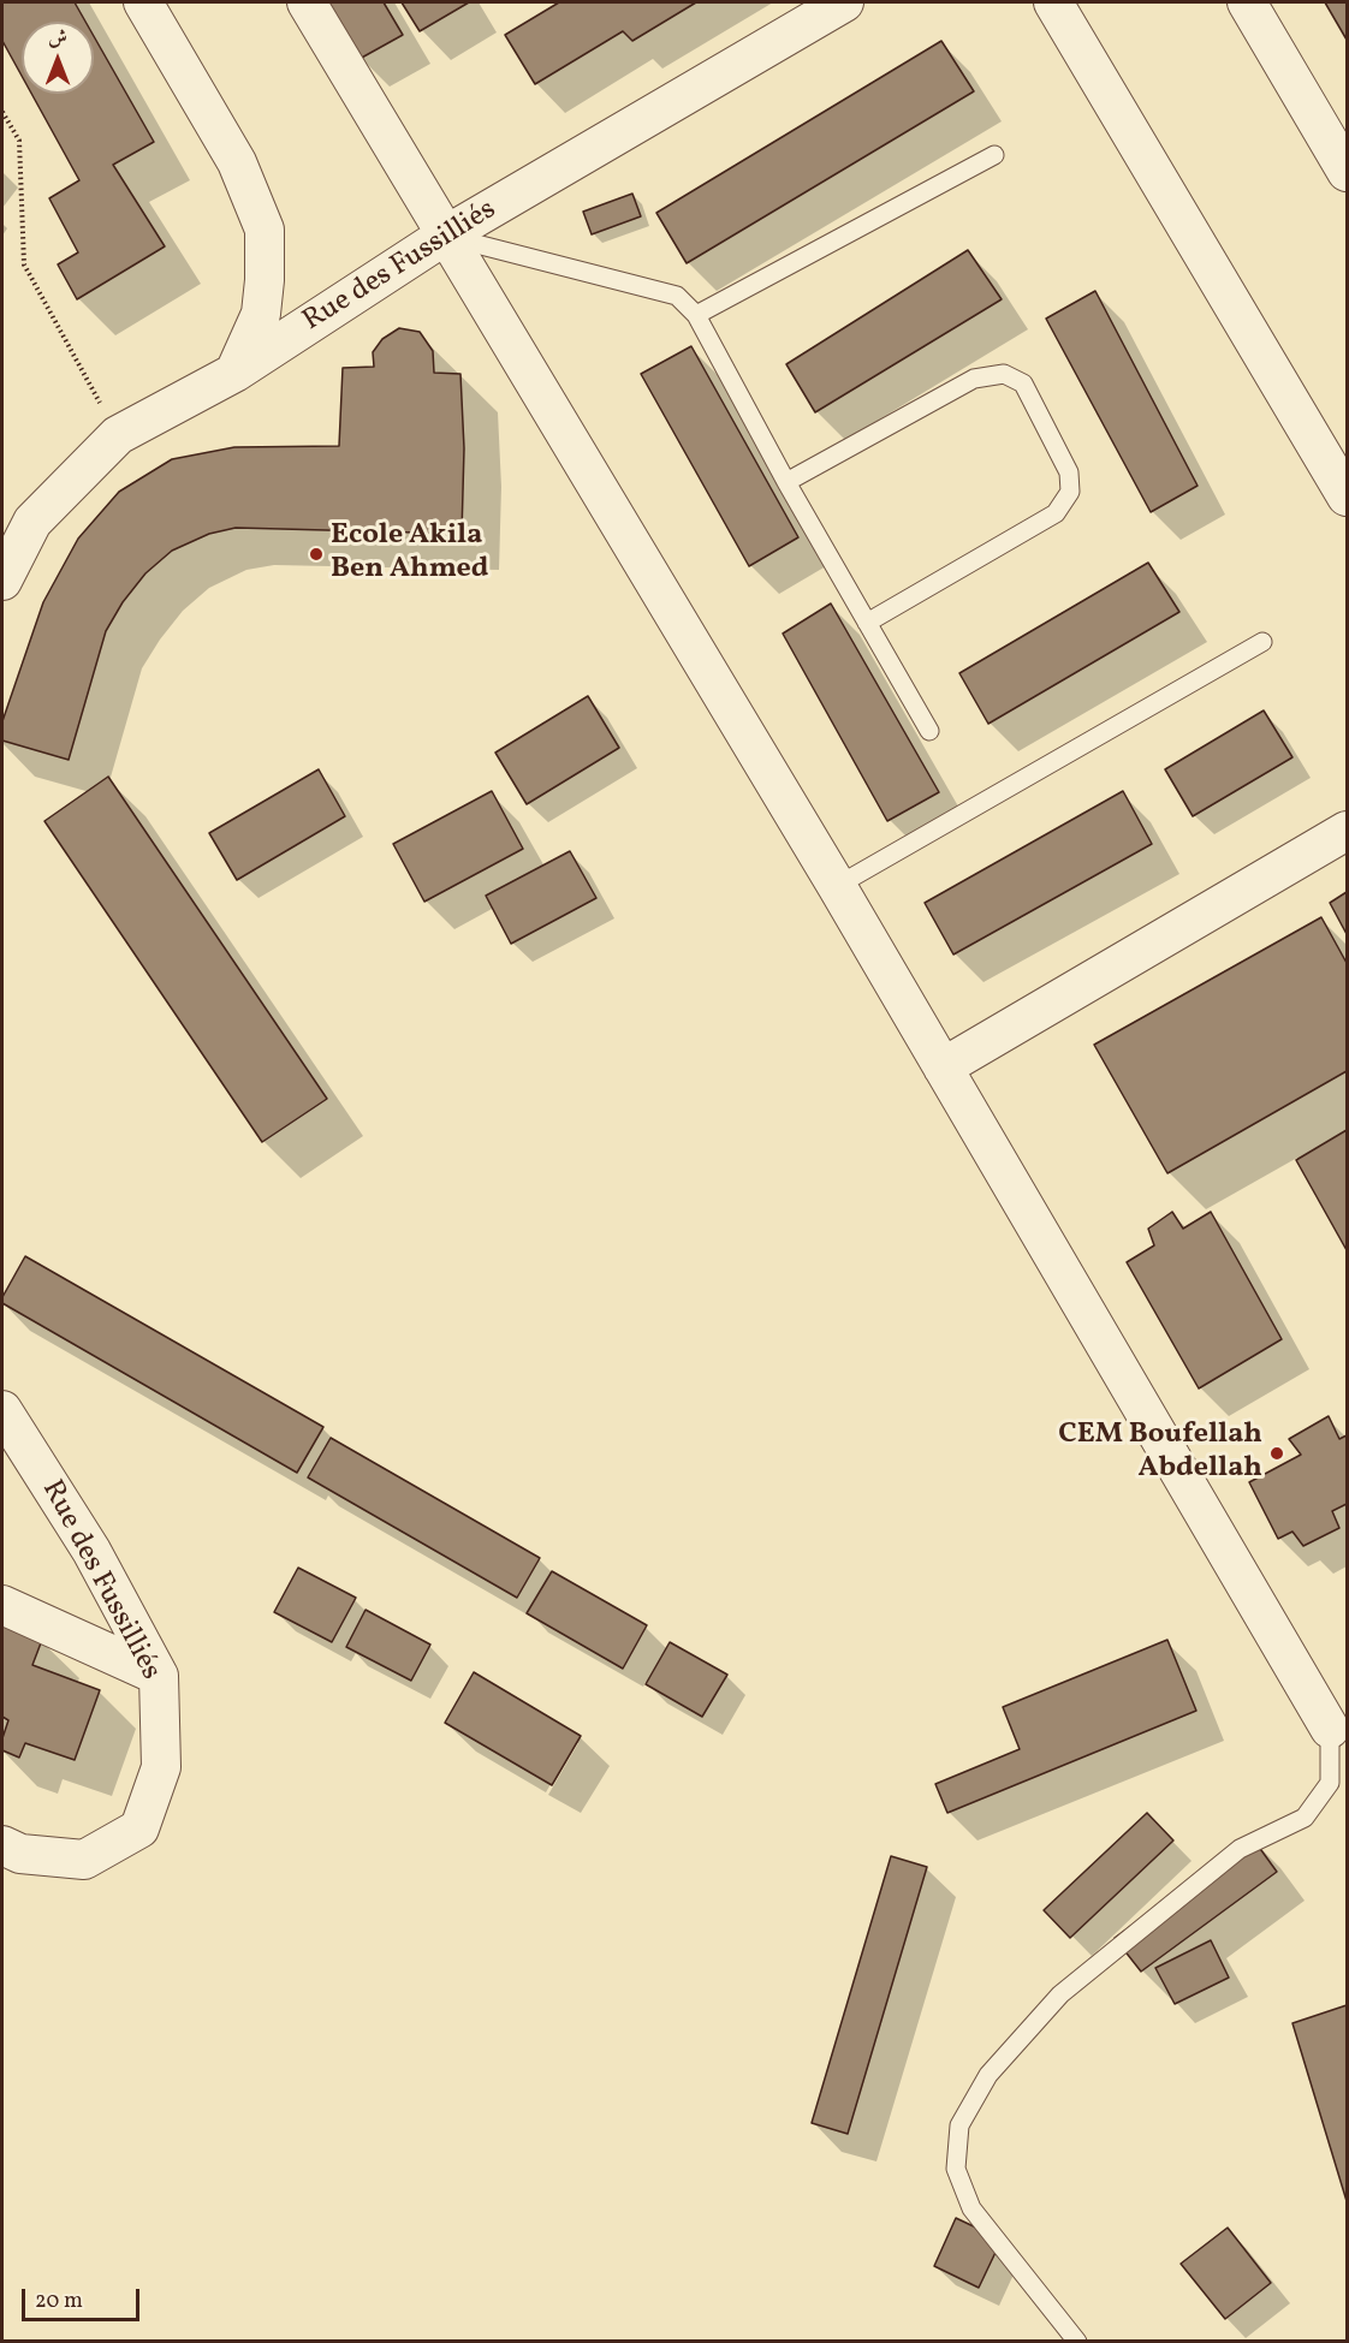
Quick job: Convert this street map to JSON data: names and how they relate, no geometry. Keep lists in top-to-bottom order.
{
  "streets": {
    "street": ["Rue des Fussilliés"]
  },
  "places": ["Ecole Akila Ben Ahmed", "CEM Boufellah Abdellah"],
  "scale_bar": "20 m",
  "north": "top"
}
